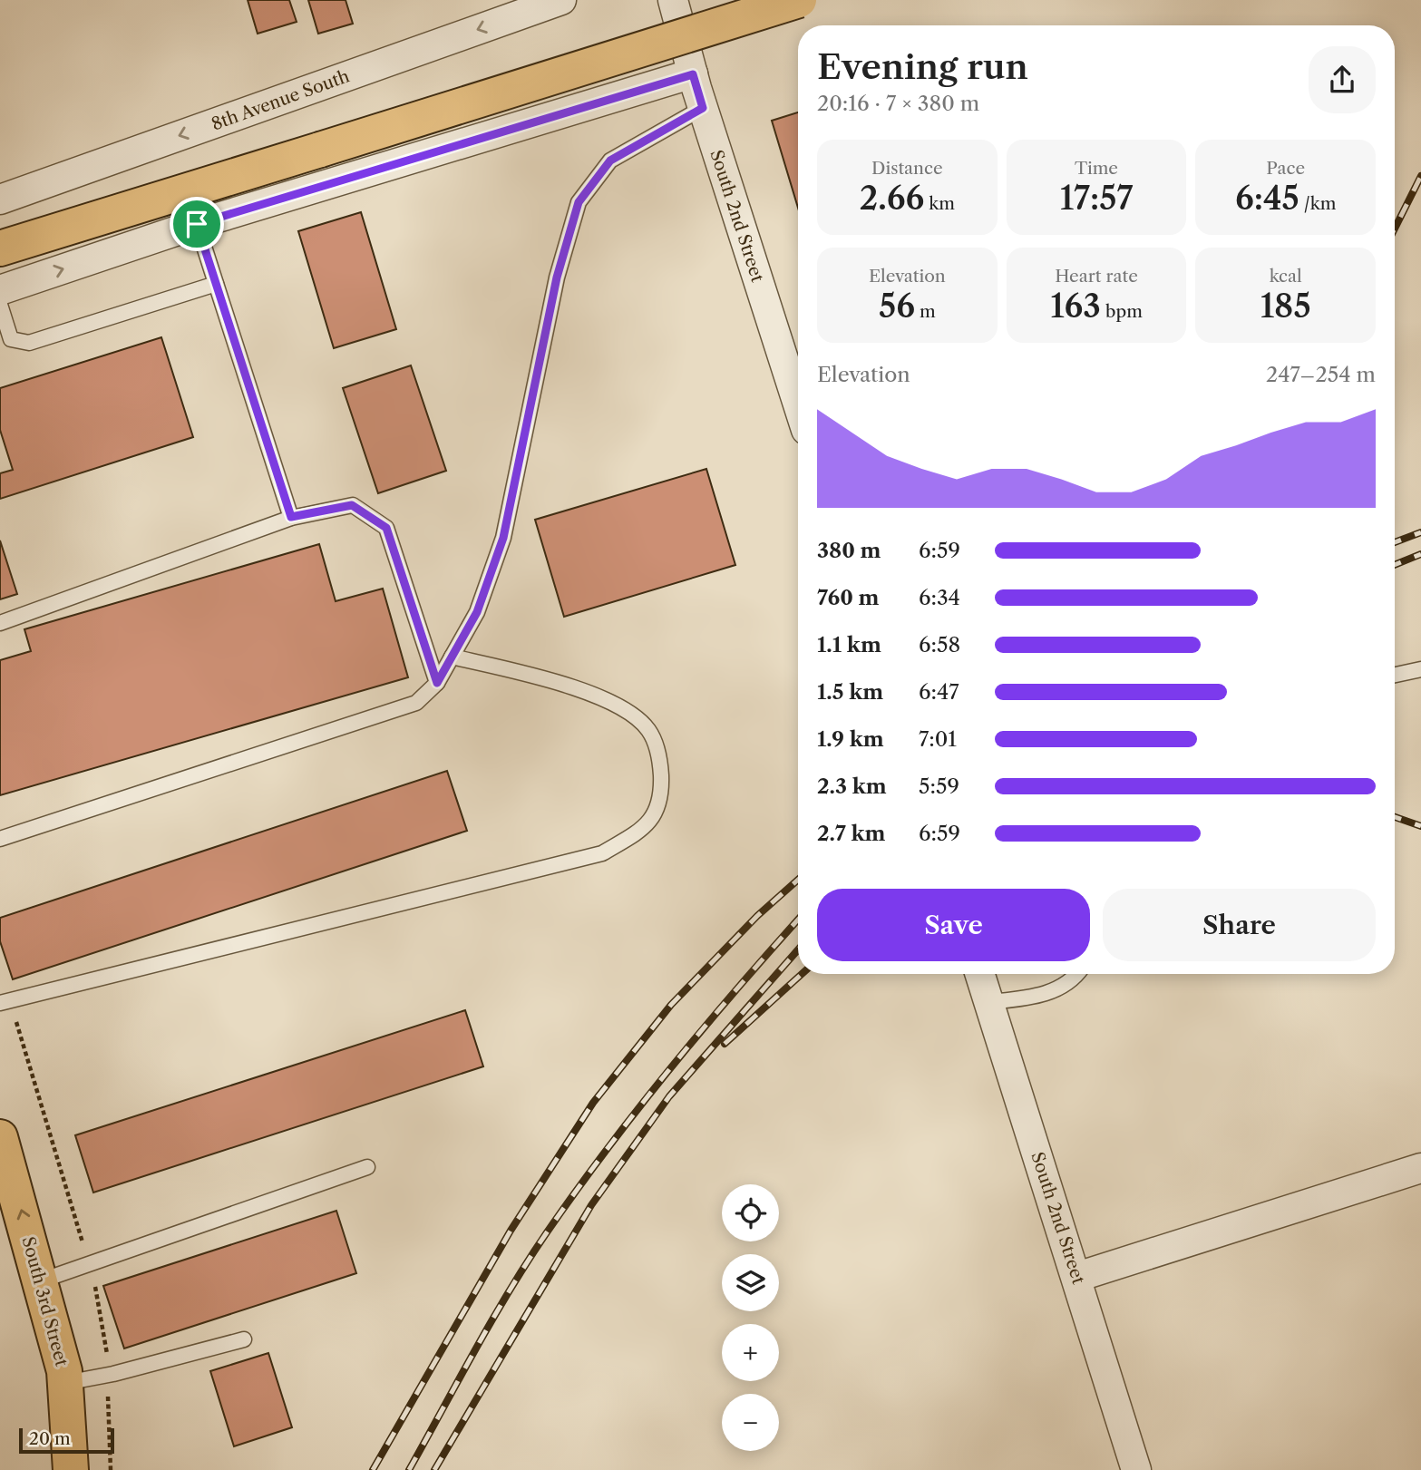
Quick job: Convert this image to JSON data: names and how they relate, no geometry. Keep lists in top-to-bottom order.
{
  "streets": {
    "highway": ["South 3rd Street"],
    "street": ["8th Avenue South", "South 2nd Street"]
  },
  "one_way": ["South 3rd Street"],
  "scale_bar": "20 m",
  "page": {
    "heading": ["Evening run", "20:16 · 7 × 380 m"],
    "stats": [
      ["Distance", "2.66 km"],
      ["Time", "17:57"],
      ["Pace", "6:45 /km"],
      ["Elevation", "56 m"],
      ["Heart rate", "163 bpm"],
      ["kcal", "185"]
    ],
    "chart": ["Elevation", "247–254 m"],
    "list": [
      {
        "name": "380 m",
        "note": "6:59"
      },
      {
        "name": "760 m",
        "note": "6:34"
      },
      {
        "name": "1.1 km",
        "note": "6:58"
      },
      {
        "name": "1.5 km",
        "note": "6:47"
      },
      {
        "name": "1.9 km",
        "note": "7:01"
      },
      {
        "name": "2.3 km",
        "note": "5:59"
      },
      {
        "name": "2.7 km",
        "note": "6:59"
      }
    ],
    "buttons": ["Save", "Share"],
    "map_buttons": ["+", "−"],
    "scale": "20 m"
  }
}
